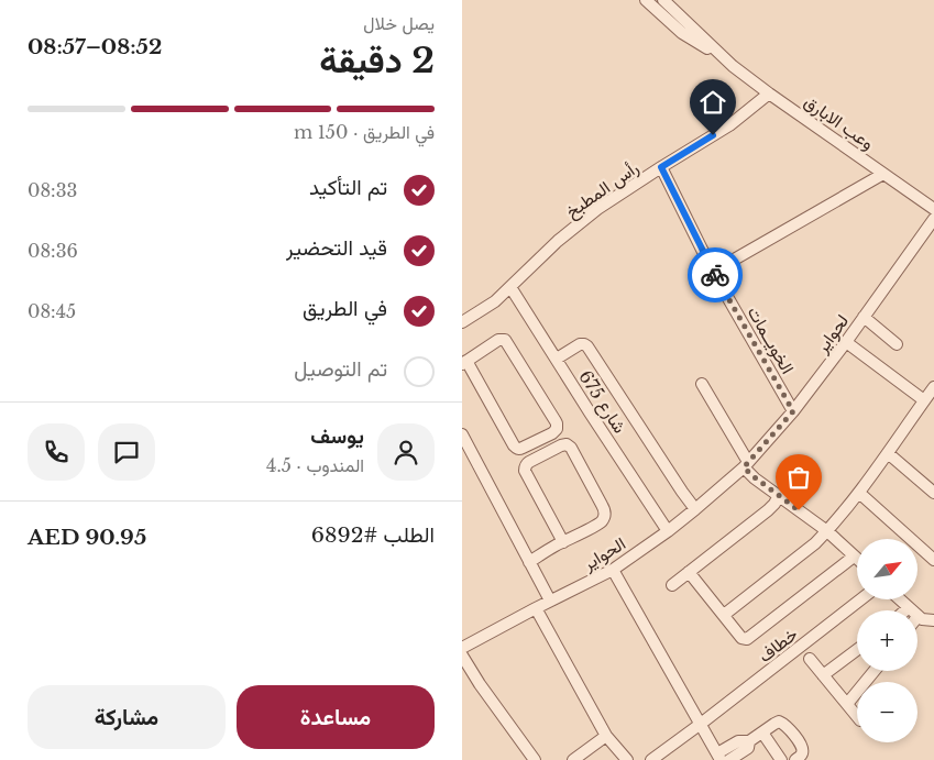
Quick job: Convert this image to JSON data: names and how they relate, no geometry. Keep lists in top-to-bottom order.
{
  "streets": {
    "street": [
      "وعب الابارق",
      "رأس المطبخ",
      "لحواير",
      "الخويــمات",
      "شارع 675",
      "الحواير",
      "خطاف"
    ]
  },
  "crossings": [
    ["وعب الابارق", "رأس المطبخ"],
    ["رأس المطبخ", "الخويــمات"],
    ["رأس المطبخ", "شارع 675"],
    ["لحواير", "الخويــمات"],
    ["لحواير", "الحواير"],
    ["شارع 675", "الحواير"]
  ],
  "north": "top right",
  "page": {
    "heading": ["2 دقيقة", "يصل خلال", "08:52–08:57"],
    "panel": [
      "يوسف",
      "المندوب · 4.5",
      "الطلب #6892",
      "AED 90.95"
    ],
    "bar": "في الطريق · 150 m",
    "list": [
      ["تم التأكيد", "08:33"],
      ["قيد التحضير", "08:36"],
      ["في الطريق", "08:45"],
      "تم التوصيل"
    ],
    "map_buttons": ["+", "−"],
    "buttons": ["مساعدة", "مشاركة"]
  }
}
